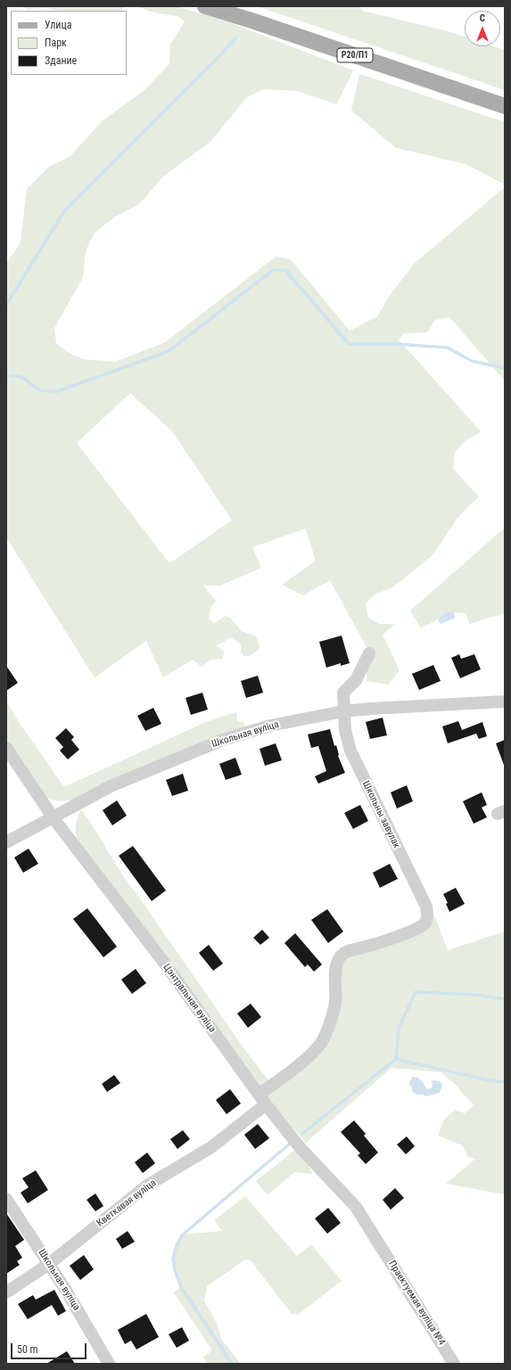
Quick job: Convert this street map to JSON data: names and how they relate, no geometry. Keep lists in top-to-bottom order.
{
  "streets": {
    "main road": ["Р20/П1"],
    "street": [
      "Школьная вуліца",
      "Школьны завулак",
      "Цэнтральная вуліца",
      "Кветкавая вуліца",
      "Праектуемая вуліца №4"
    ]
  },
  "crossings": [
    ["Школьная вуліца", "Школьны завулак"],
    ["Школьная вуліца", "Цэнтральная вуліца"],
    ["Школьная вуліца", "Кветкавая вуліца"],
    ["Школьны завулак", "Кветкавая вуліца"],
    ["Цэнтральная вуліца", "Кветкавая вуліца"],
    ["Цэнтральная вуліца", "Праектуемая вуліца №4"]
  ],
  "legend": ["Улица", "Парк", "Здание"],
  "scale_bar": "50 m",
  "north": "top"
}
